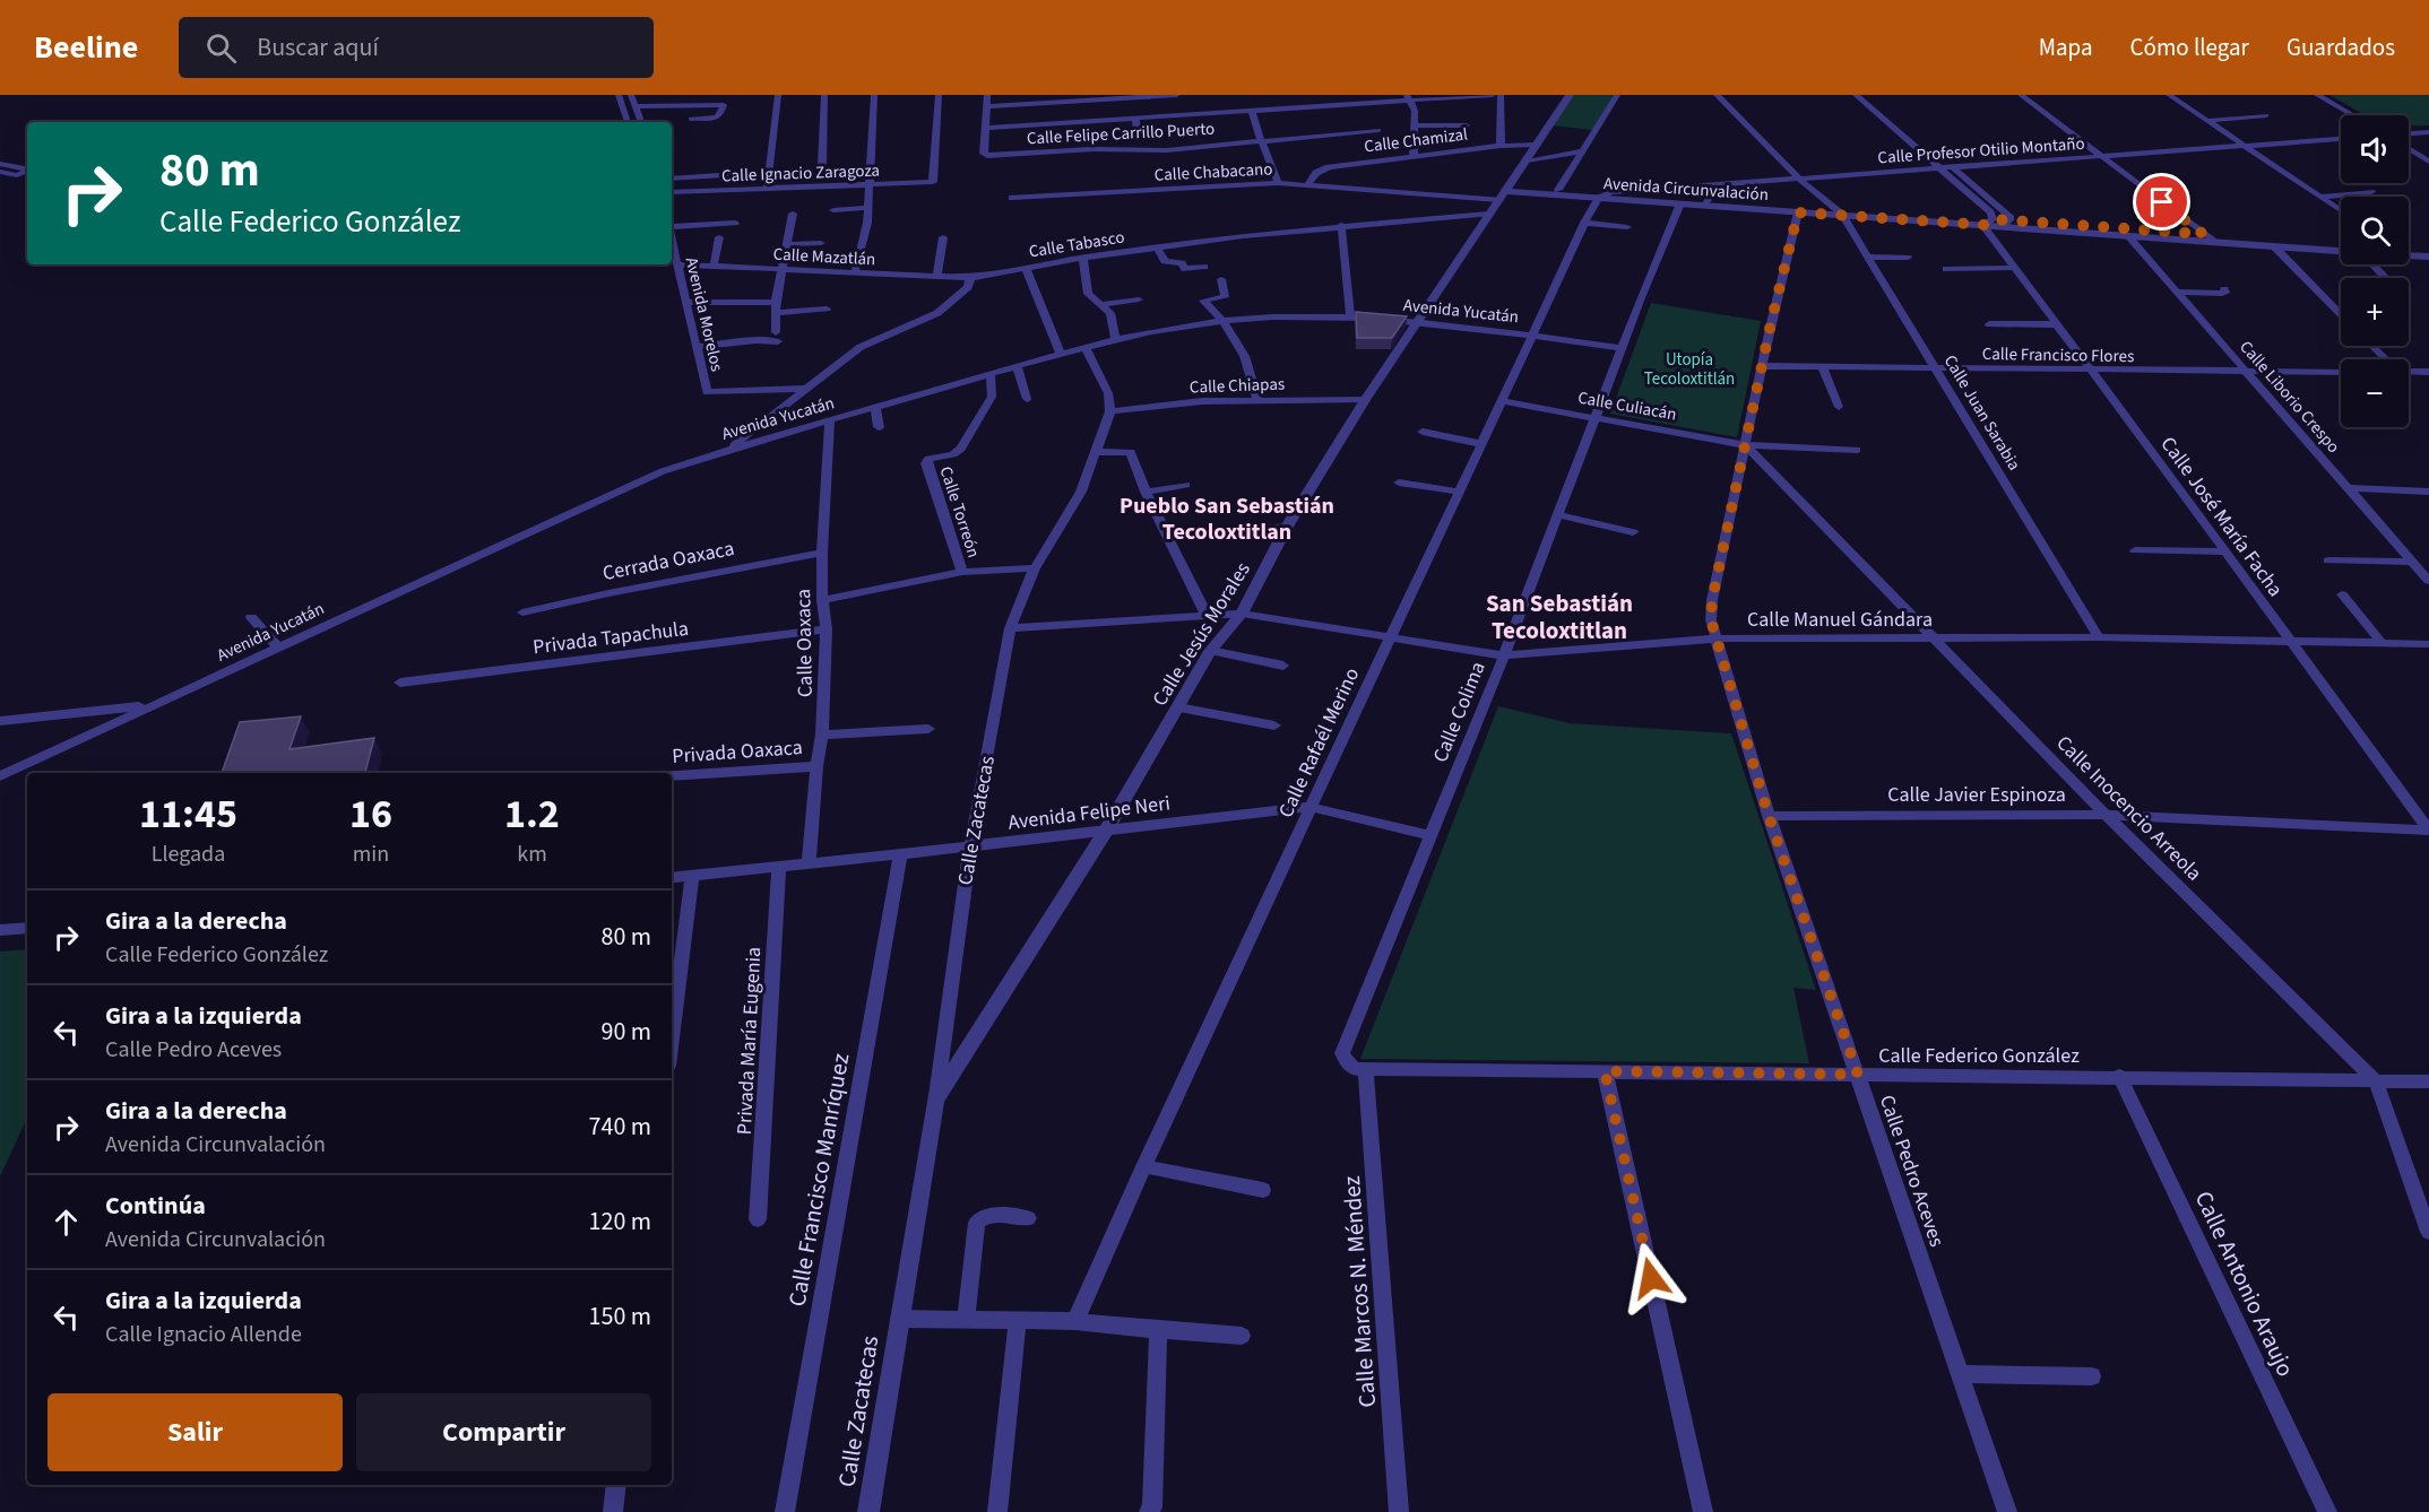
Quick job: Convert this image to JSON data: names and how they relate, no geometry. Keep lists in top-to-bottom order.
{
  "streets": {
    "street": [
      "Calle Felipe Carrillo Puerto",
      "Calle Chamizal",
      "Calle Profesor Otilio Montaño",
      "Calle Chabacano",
      "Calle Ignacio Zaragoza",
      "Avenida Circunvalación",
      "Calle Tabasco",
      "Calle Mazatlán",
      "Avenida Yucatán",
      "Avenida Morelos",
      "Calle Francisco Flores",
      "Calle Chiapas",
      "Calle Liborio Crespo",
      "Calle Culiacán",
      "Calle Juan Sarabia",
      "Calle Torreón",
      "Calle José María Facha",
      "Cerrada Oaxaca",
      "Calle Manuel Gándara",
      "Calle Jesús Morales",
      "Privada Tapachula",
      "Calle Oaxaca",
      "Calle Colima",
      "Calle Rafaél Merino",
      "Privada Oaxaca",
      "Calle Javier Espinoza",
      "Calle Inocencio Arreola",
      "Avenida Felipe Neri",
      "Calle Zacatecas",
      "Privada María Eugenia",
      "Calle Federico González",
      "Calle Pedro Aceves",
      "Calle Francisco Manríquez",
      "Calle Antonio Araujo",
      "Calle Marcos N. Méndez"
    ]
  },
  "crossings": [
    ["Calle Chamizal", "Calle Chabacano"],
    ["Calle Chamizal", "Calle Jesús Morales"],
    ["Calle Profesor Otilio Montaño", "Avenida Circunvalación"],
    ["Calle Profesor Otilio Montaño", "Calle Juan Sarabia"],
    ["Calle Profesor Otilio Montaño", "Calle José María Facha"],
    ["Calle Profesor Otilio Montaño", "Calle Rafaél Merino"],
    ["Calle Chabacano", "Avenida Circunvalación"],
    ["Calle Chabacano", "Calle Jesús Morales"],
    ["Avenida Circunvalación", "Calle Liborio Crespo"],
    ["Avenida Circunvalación", "Calle Juan Sarabia"],
    ["Avenida Circunvalación", "Calle José María Facha"],
    ["Avenida Circunvalación", "Calle Jesús Morales"],
    ["Avenida Circunvalación", "Calle Colima"],
    ["Avenida Circunvalación", "Calle Rafaél Merino"],
    ["Avenida Circunvalación", "Calle Pedro Aceves"],
    ["Calle Tabasco", "Calle Mazatlán"],
    ["Calle Tabasco", "Calle Jesús Morales"],
    ["Calle Mazatlán", "Avenida Morelos"],
    ["Avenida Yucatán", "Calle Torreón"],
    ["Avenida Yucatán", "Calle Jesús Morales"],
    ["Avenida Yucatán", "Calle Oaxaca"],
    ["Avenida Yucatán", "Calle Colima"],
    ["Avenida Yucatán", "Calle Rafaél Merino"],
    ["Calle Francisco Flores", "Calle Liborio Crespo"],
    ["Calle Francisco Flores", "Calle Juan Sarabia"],
    ["Calle Francisco Flores", "Calle José María Facha"],
    ["Calle Francisco Flores", "Calle Pedro Aceves"],
    ["Calle Chiapas", "Calle Jesús Morales"],
    ["Calle Chiapas", "Calle Zacatecas"],
    ["Calle Culiacán", "Calle Colima"],
    ["Calle Culiacán", "Calle Rafaél Merino"],
    ["Calle Culiacán", "Calle Inocencio Arreola"],
    ["Calle Culiacán", "Calle Pedro Aceves"],
    ["Calle Juan Sarabia", "Calle Manuel Gándara"],
    ["Calle José María Facha", "Calle Manuel Gándara"],
    ["Calle José María Facha", "Calle Javier Espinoza"],
    ["Cerrada Oaxaca", "Calle Oaxaca"],
    ["Calle Manuel Gándara", "Calle Jesús Morales"],
    ["Calle Manuel Gándara", "Calle Colima"],
    ["Calle Manuel Gándara", "Calle Rafaél Merino"],
    ["Calle Manuel Gándara", "Calle Inocencio Arreola"],
    ["Calle Manuel Gándara", "Calle Zacatecas"],
    ["Calle Manuel Gándara", "Calle Pedro Aceves"],
    ["Calle Jesús Morales", "Avenida Felipe Neri"],
    ["Calle Jesús Morales", "Calle Zacatecas"],
    ["Privada Tapachula", "Calle Oaxaca"],
    ["Calle Oaxaca", "Privada Oaxaca"],
    ["Calle Oaxaca", "Avenida Felipe Neri"],
    ["Calle Colima", "Avenida Felipe Neri"],
    ["Calle Colima", "Calle Federico González"],
    ["Calle Colima", "Calle Marcos N. Méndez"],
    ["Calle Rafaél Merino", "Avenida Felipe Neri"],
    ["Calle Rafaél Merino", "Calle Zacatecas"],
    ["Calle Javier Espinoza", "Calle Inocencio Arreola"],
    ["Calle Javier Espinoza", "Calle Pedro Aceves"],
    ["Calle Inocencio Arreola", "Calle Federico González"],
    ["Calle Inocencio Arreola", "Calle Pedro Aceves"],
    ["Avenida Felipe Neri", "Calle Zacatecas"],
    ["Avenida Felipe Neri", "Privada María Eugenia"],
    ["Avenida Felipe Neri", "Calle Francisco Manríquez"],
    ["Calle Federico González", "Calle Pedro Aceves"],
    ["Calle Federico González", "Calle Antonio Araujo"],
    ["Calle Federico González", "Calle Marcos N. Méndez"]
  ],
  "districts": ["Pueblo San Sebastián Tecoloxtitlan", "San Sebastián Tecoloxtitlan"],
  "parks": ["Utopía Tecoloxtitlán"],
  "page": {
    "header": "Beeline",
    "search": "Buscar aquí",
    "nav": ["Mapa", "Cómo llegar", "Guardados"],
    "map_buttons": ["+", "−"],
    "turn": ["80 m", "Calle Federico González"],
    "eta": [
      "11:45",
      "Llegada",
      "16",
      "min",
      "1.2",
      "km"
    ],
    "list": [
      {
        "name": "Gira a la derecha",
        "note": "Calle Federico González",
        "value": "80 m"
      },
      {
        "name": "Gira a la izquierda",
        "note": "Calle Pedro Aceves",
        "value": "90 m"
      },
      {
        "name": "Gira a la derecha",
        "note": "Avenida Circunvalación",
        "value": "740 m"
      },
      {
        "name": "Continúa",
        "note": "Avenida Circunvalación",
        "value": "120 m"
      },
      {
        "name": "Gira a la izquierda",
        "note": "Calle Ignacio Allende",
        "value": "150 m"
      }
    ],
    "buttons": ["Salir", "Compartir"]
  }
}
